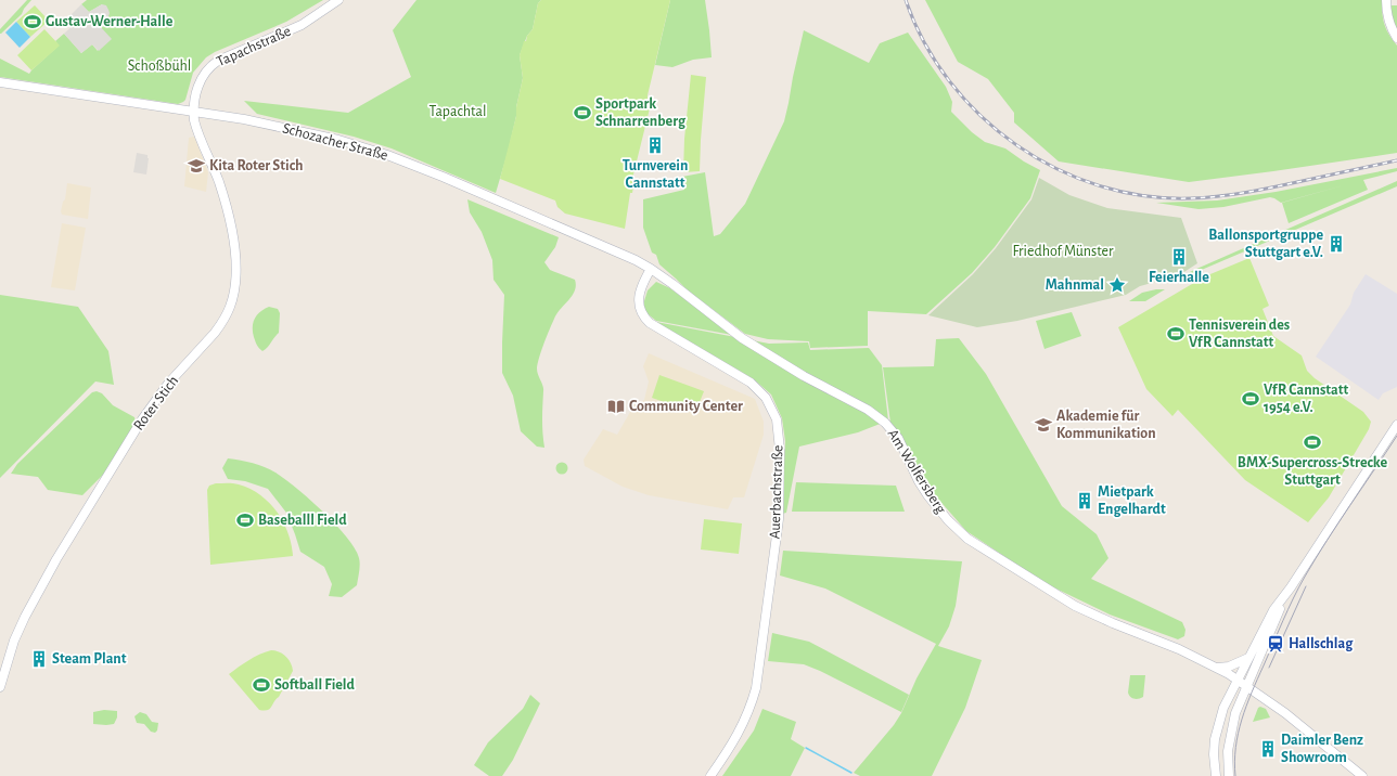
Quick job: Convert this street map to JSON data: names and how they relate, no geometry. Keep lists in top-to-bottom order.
{
  "streets": {
    "main road": [
      "Tapachstraße",
      "Schozacher Straße",
      "Roter Stich",
      "Am Wolfersberg",
      "Auerbachstraße"
    ]
  },
  "crossings": [
    ["Tapachstraße", "Schozacher Straße"],
    ["Tapachstraße", "Roter Stich"],
    ["Schozacher Straße", "Roter Stich"],
    ["Schozacher Straße", "Am Wolfersberg"],
    ["Schozacher Straße", "Auerbachstraße"],
    ["Am Wolfersberg", "Auerbachstraße"]
  ],
  "parks": ["Schoßbühl", "Tapachtal", "Friedhof Münster"],
  "places": {
    "sports": [
      "Gustav-Werner-Halle",
      "Sportpark Schnarrenberg",
      "Tennisverein des VfR Cannstatt",
      "VfR Cannstatt 1954 e.V.",
      "BMX-Supercross-Strecke Stuttgart",
      "Baseballl Field",
      "Softball Field"
    ],
    "building": [
      "Turnverein Cannstatt",
      "Ballonsportgruppe Stuttgart e.V.",
      "Feierhalle",
      "Mietpark Engelhardt",
      "Steam Plant",
      "Daimler Benz Showroom"
    ],
    "school or university": ["Kita Roter Stich", "Akademie für Kommunikation"],
    "place": ["Mahnmal"],
    "library": ["Community Center"],
    "station": ["Hallschlag"]
  }
}
